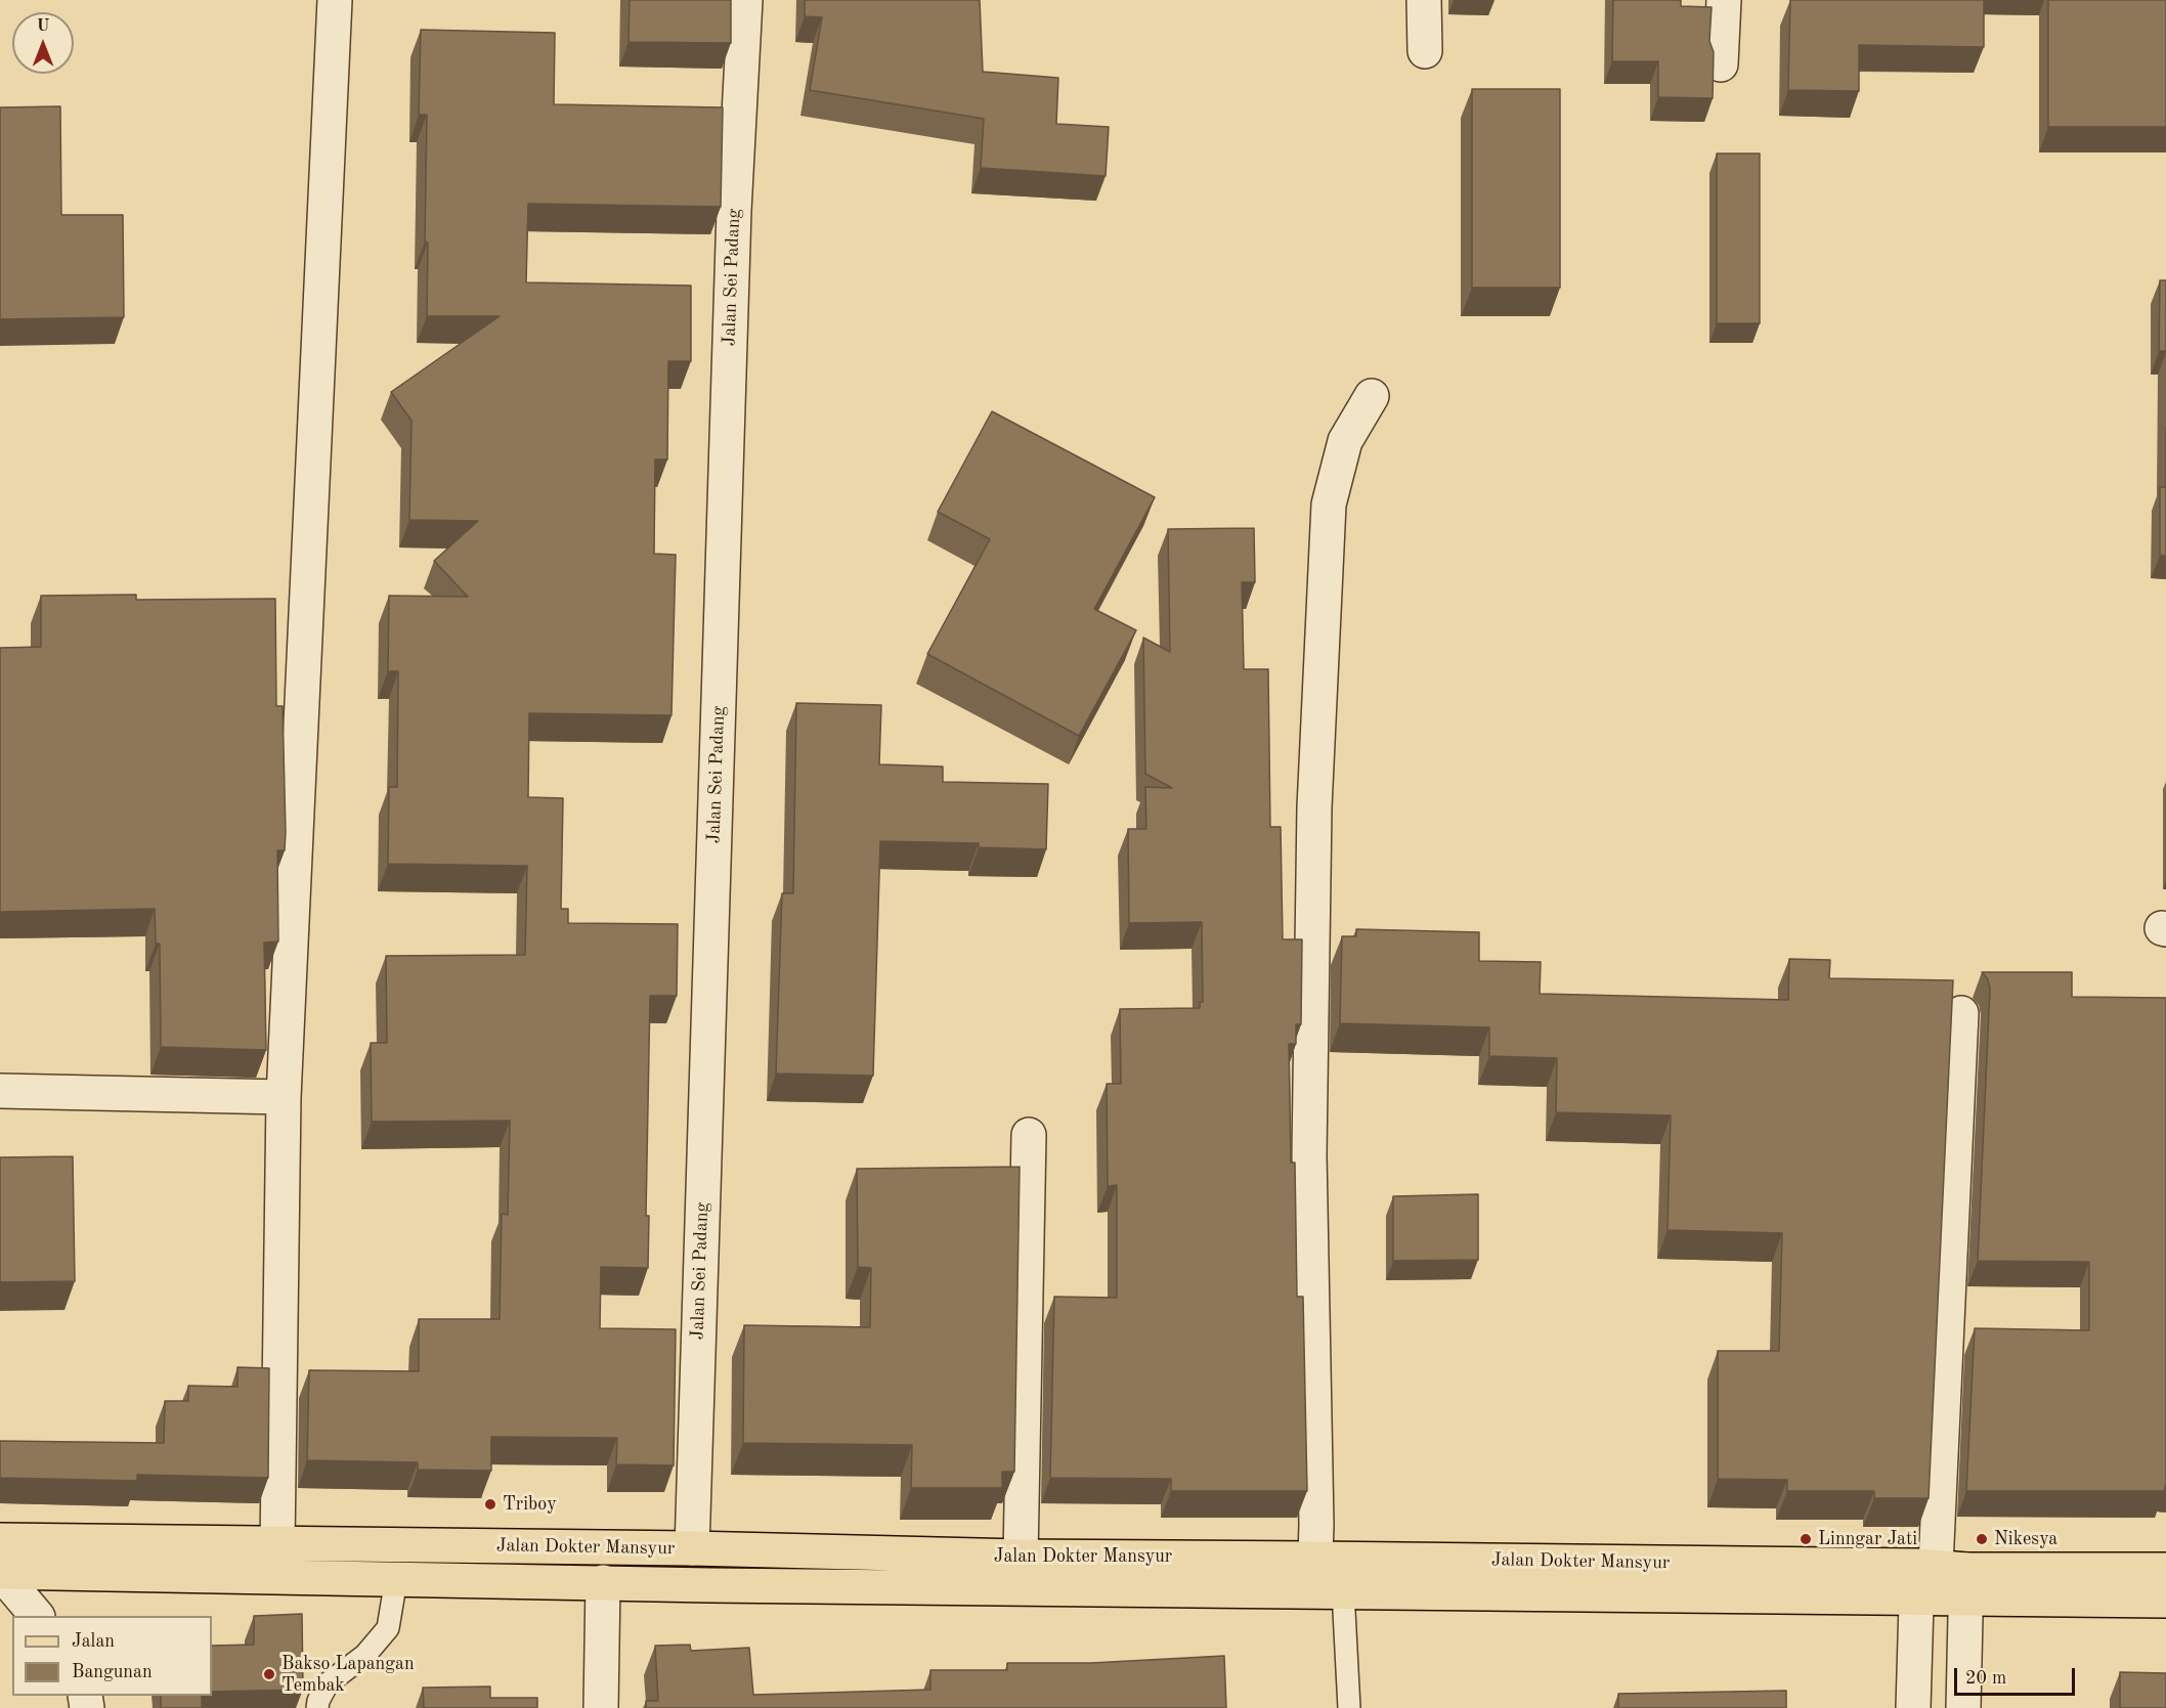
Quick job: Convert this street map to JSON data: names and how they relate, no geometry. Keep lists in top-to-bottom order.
{
  "streets": {
    "main road": ["Jalan Dokter Mansyur"],
    "street": ["Jalan Sei Padang"]
  },
  "crossings": [
    ["Jalan Sei Padang", "Jalan Dokter Mansyur"]
  ],
  "places": [
    "Triboy",
    "Linngar Jati",
    "Nikesya",
    "Bakso Lapangan Tembak"
  ],
  "legend": ["Jalan", "Bangunan"],
  "scale_bar": "20 m",
  "north": "top"
}
